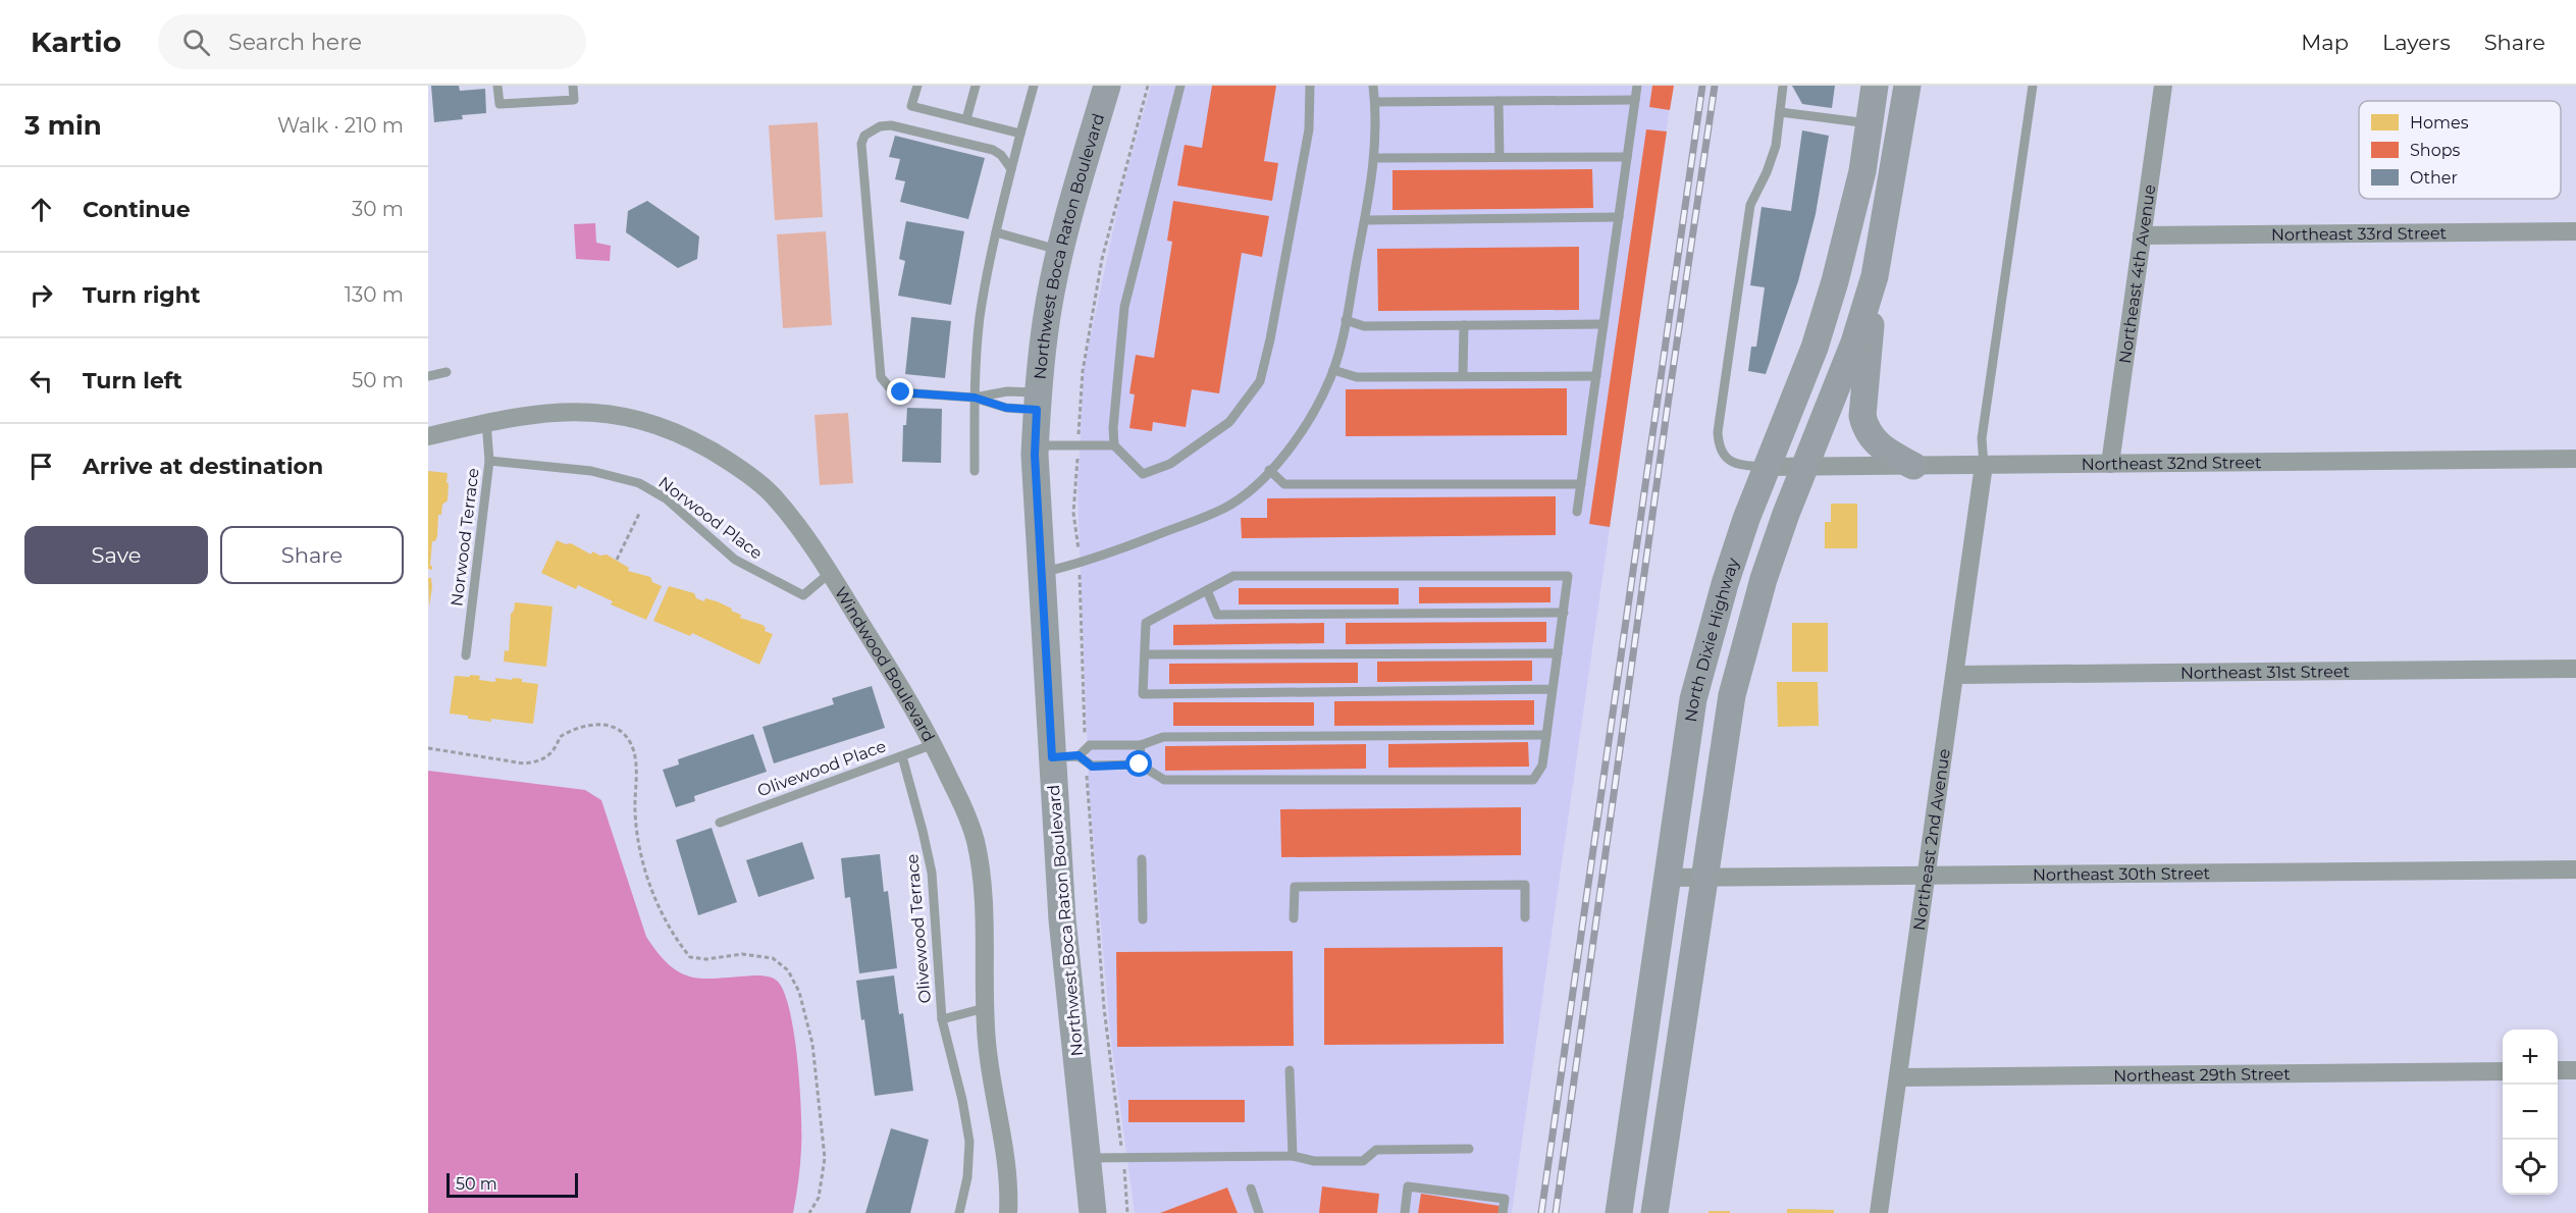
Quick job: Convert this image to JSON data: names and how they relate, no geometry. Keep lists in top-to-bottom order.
{
  "streets": {
    "main road": ["Northwest Boca Raton Boulevard", "North Dixie Highway"],
    "street": [
      "Northeast 33rd Street",
      "Northeast 4th Avenue",
      "Northeast 32nd Street",
      "Windwood Boulevard",
      "Northeast 31st Street",
      "Northeast 2nd Avenue",
      "Northeast 30th Street",
      "Northeast 29th Street"
    ],
    "lane": [
      "Norwood Place",
      "Norwood Terrace",
      "Olivewood Place",
      "Olivewood Terrace"
    ]
  },
  "crossings": [
    ["Northeast 33rd Street", "Northeast 4th Avenue"],
    ["Northeast 4th Avenue", "Northeast 32nd Street"],
    ["Northeast 32nd Street", "North Dixie Highway"],
    ["Northeast 32nd Street", "Northeast 2nd Avenue"],
    ["Norwood Place", "Norwood Terrace"],
    ["Norwood Place", "Windwood Boulevard"],
    ["Norwood Terrace", "Windwood Boulevard"],
    ["North Dixie Highway", "Northeast 30th Street"],
    ["Windwood Boulevard", "Olivewood Place"],
    ["Windwood Boulevard", "Olivewood Terrace"],
    ["Northeast 31st Street", "Northeast 2nd Avenue"],
    ["Olivewood Place", "Olivewood Terrace"],
    ["Northeast 2nd Avenue", "Northeast 30th Street"],
    ["Northeast 2nd Avenue", "Northeast 29th Street"]
  ],
  "legend": ["Homes", "Shops", "Other"],
  "scale_bar": "50 m",
  "page": {
    "header": "Kartio",
    "search": "Search here",
    "nav": ["Map", "Layers", "Share"],
    "heading": ["3 min", "Walk · 210 m"],
    "list": [
      ["Continue", "30 m"],
      ["Turn right", "130 m"],
      ["Turn left", "50 m"],
      "Arrive at destination"
    ],
    "buttons": ["Save", "Share"],
    "map_buttons": ["+", "−"],
    "scale": "50 m"
  }
}
